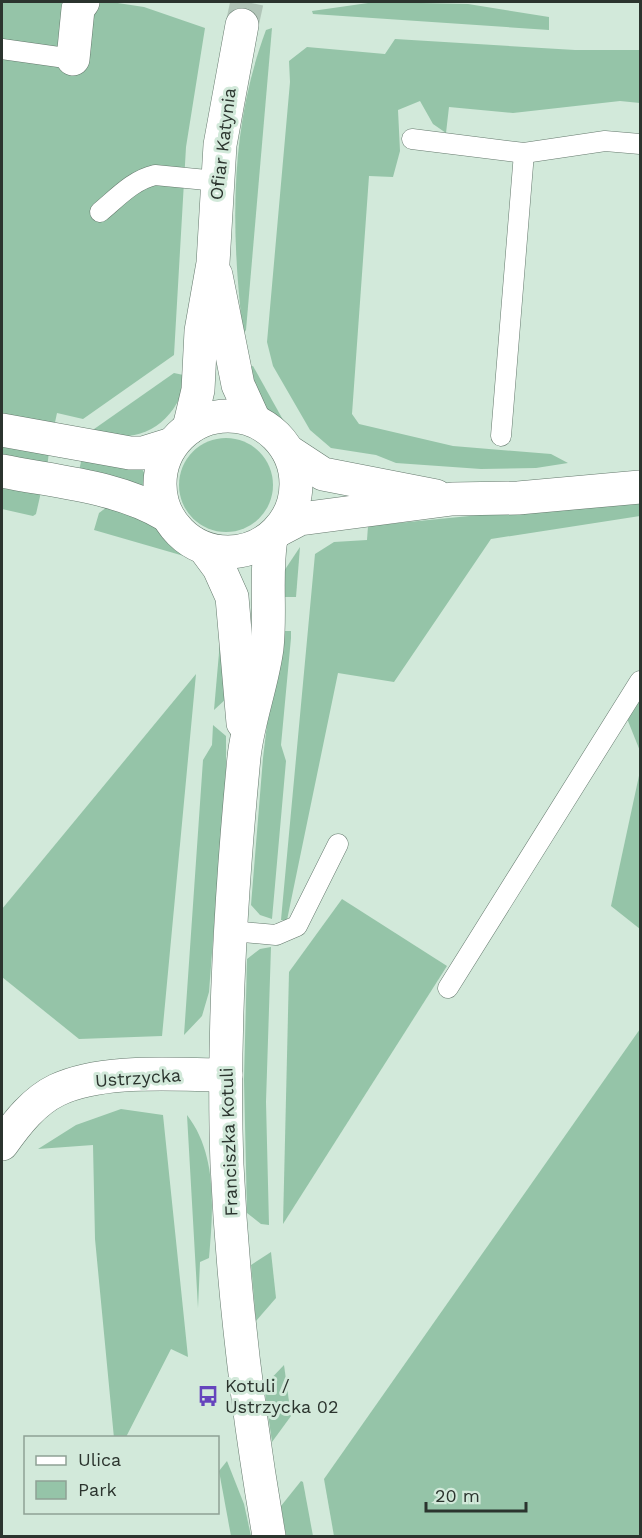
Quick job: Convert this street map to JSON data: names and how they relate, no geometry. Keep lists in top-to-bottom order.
{
  "streets": {
    "street": ["Ofiar Katynia", "Ustrzycka", "Franciszka Kotuli"]
  },
  "crossings": [
    ["Ofiar Katynia", "Franciszka Kotuli"],
    ["Ustrzycka", "Franciszka Kotuli"]
  ],
  "places": {
    "bus stop": ["Kotuli / Ustrzycka 02"]
  },
  "legend": ["Ulica", "Park"],
  "scale_bar": "20 m"
}
